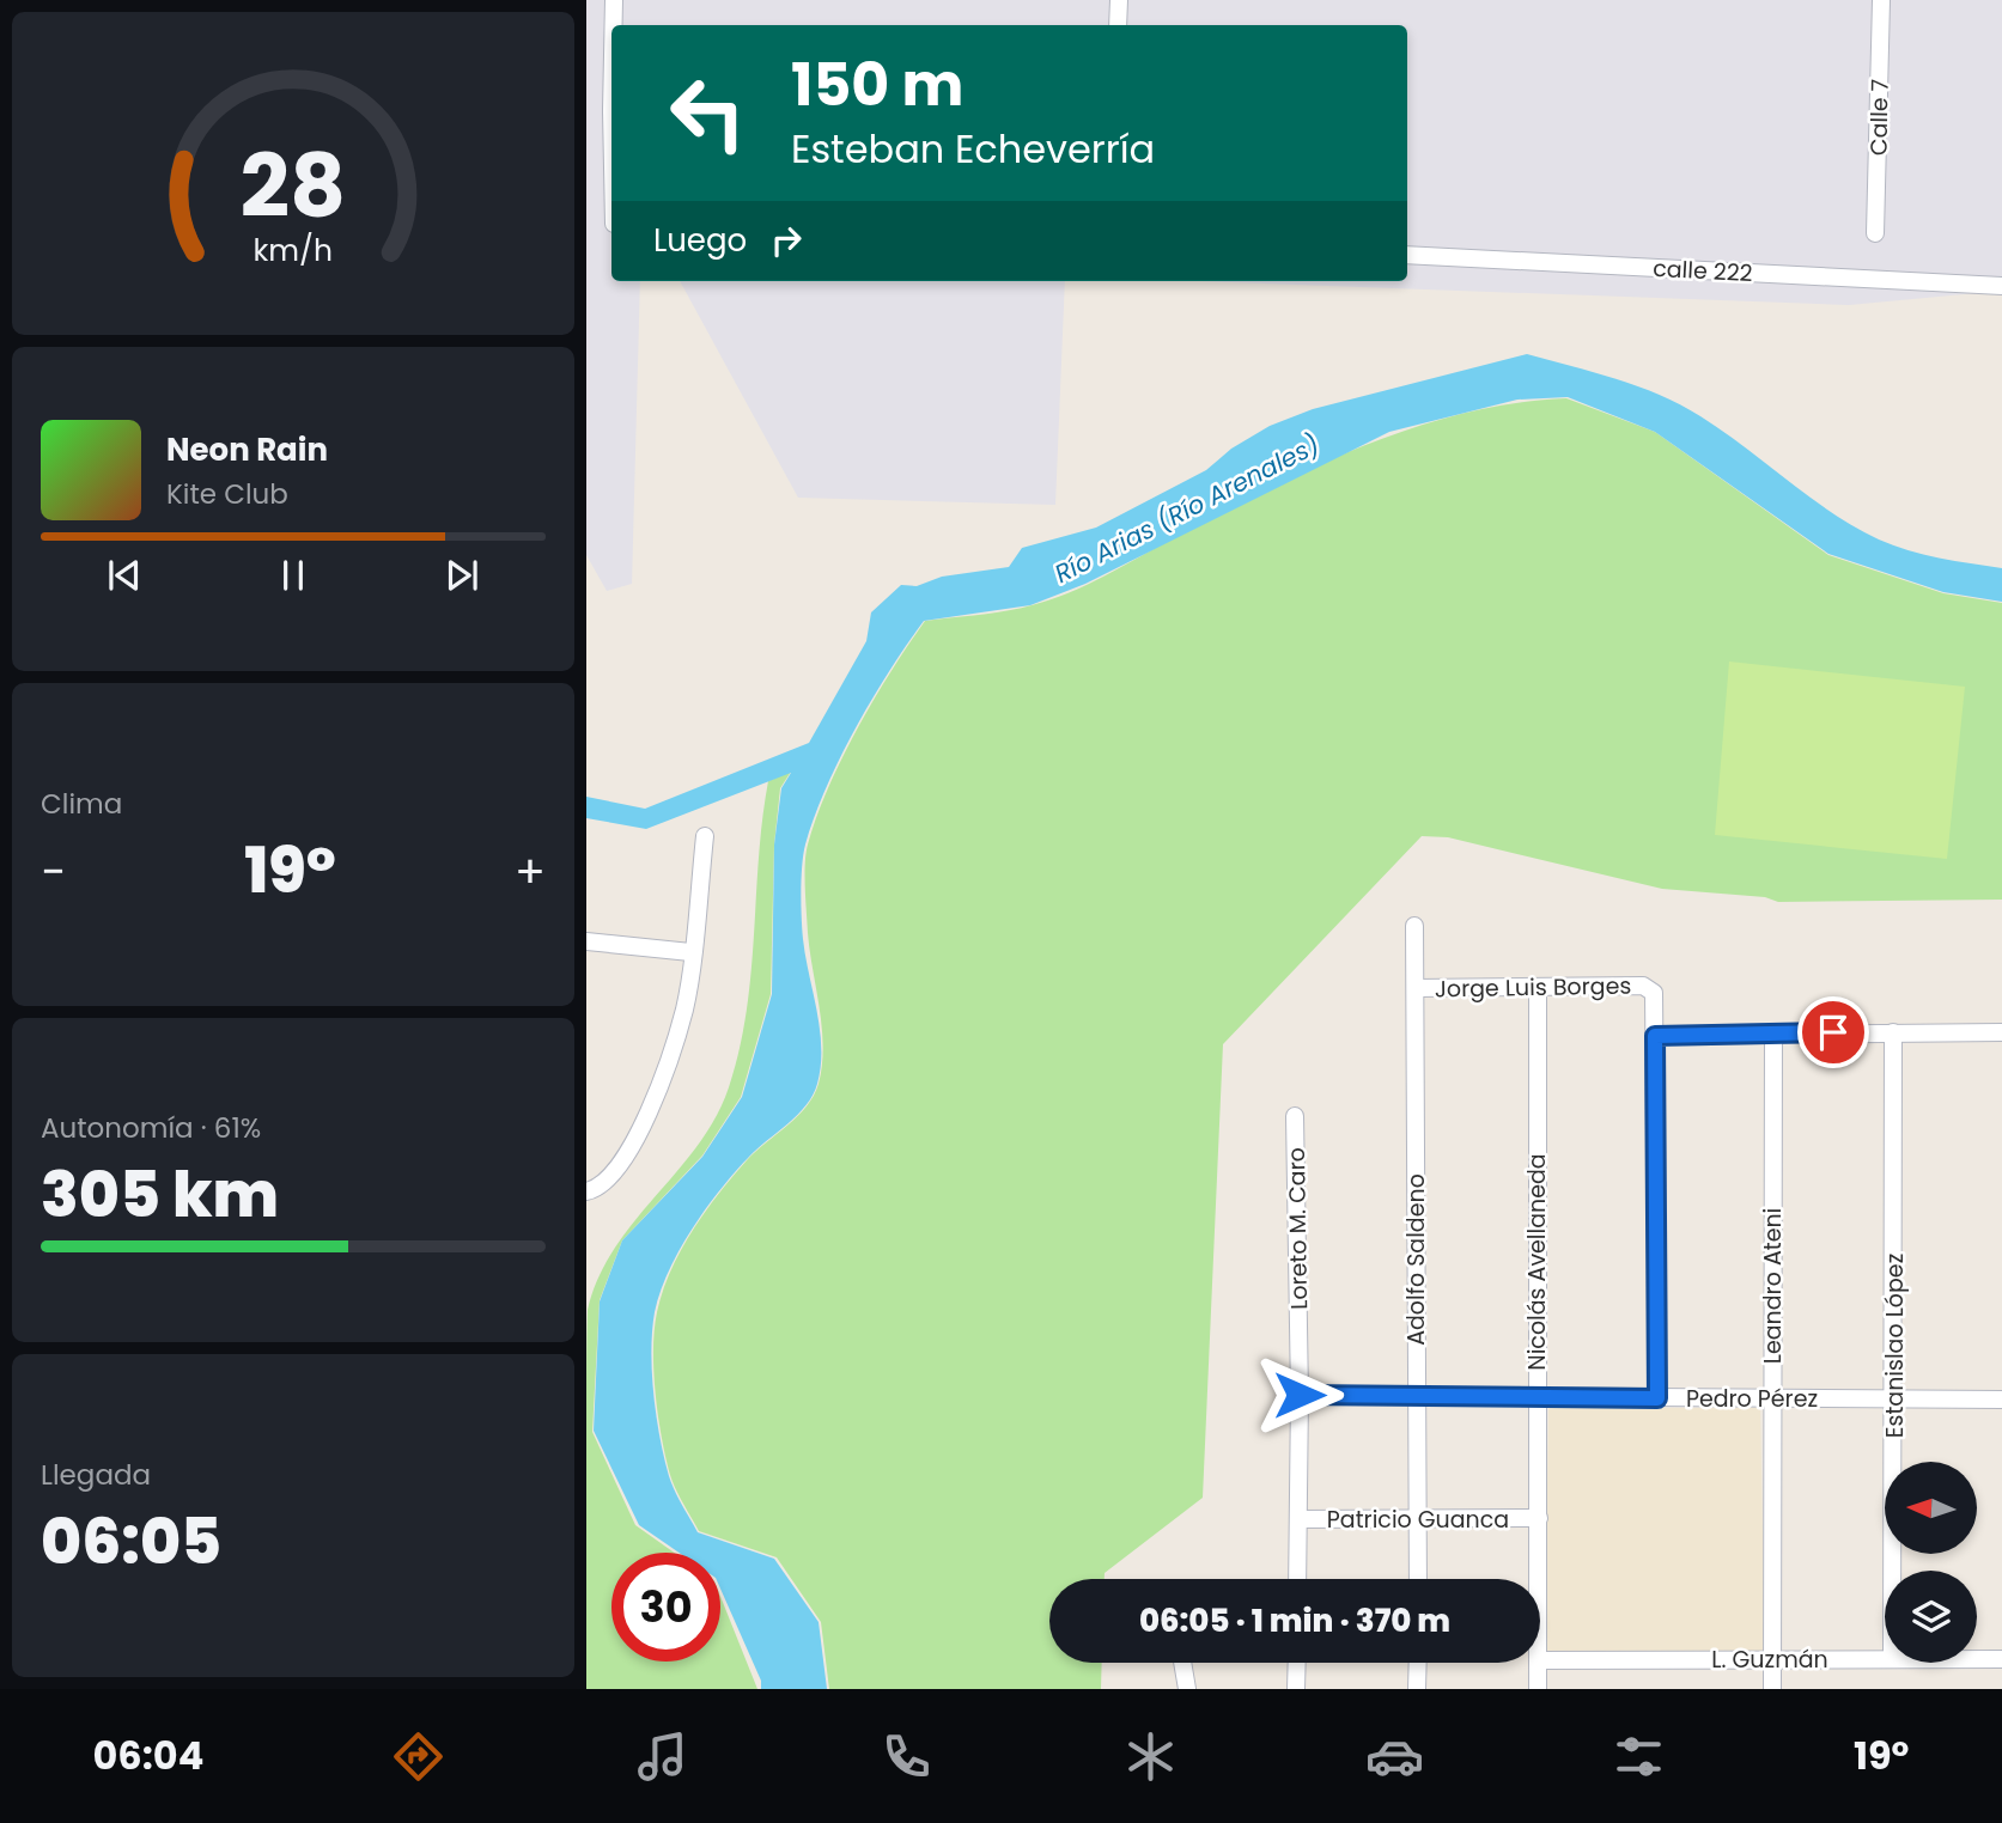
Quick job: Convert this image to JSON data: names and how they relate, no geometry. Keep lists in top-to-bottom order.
{
  "streets": {
    "street": [
      "Calle 7",
      "calle 222",
      "Jorge Luis Borges",
      "Loreto M. Caro",
      "Adolfo Saldeno",
      "Nicolás Avellaneda",
      "Leandro Ateni",
      "Estanislao López",
      "Pedro Pérez",
      "Patricio Guanca",
      "L. Guzmán"
    ]
  },
  "crossings": [
    ["Jorge Luis Borges", "Adolfo Saldeno"],
    ["Jorge Luis Borges", "Nicolás Avellaneda"],
    ["Loreto M. Caro", "Pedro Pérez"],
    ["Loreto M. Caro", "Patricio Guanca"],
    ["Adolfo Saldeno", "Pedro Pérez"],
    ["Adolfo Saldeno", "Patricio Guanca"],
    ["Nicolás Avellaneda", "Pedro Pérez"],
    ["Nicolás Avellaneda", "Patricio Guanca"],
    ["Leandro Ateni", "Pedro Pérez"],
    ["Leandro Ateni", "L. Guzmán"],
    ["Estanislao López", "Pedro Pérez"]
  ],
  "water": ["Río Arias (Río Arenales)"],
  "north": "left",
  "page": {
    "turn": ["150 m", "Esteban Echeverría"],
    "then": "Luego",
    "song": ["Neon Rain", "Kite Club"],
    "tile": [
      "Clima",
      ["Autonomía · 61%", "305 km"],
      ["Llegada", "06:05"]
    ],
    "heat": ["−", "19°", "+"],
    "limit": "30",
    "trip": "06:05 · 1 min · 370 m",
    "tabs": ["06:04", "19°"],
    "gauge": ["28", "km/h"]
  }
}
